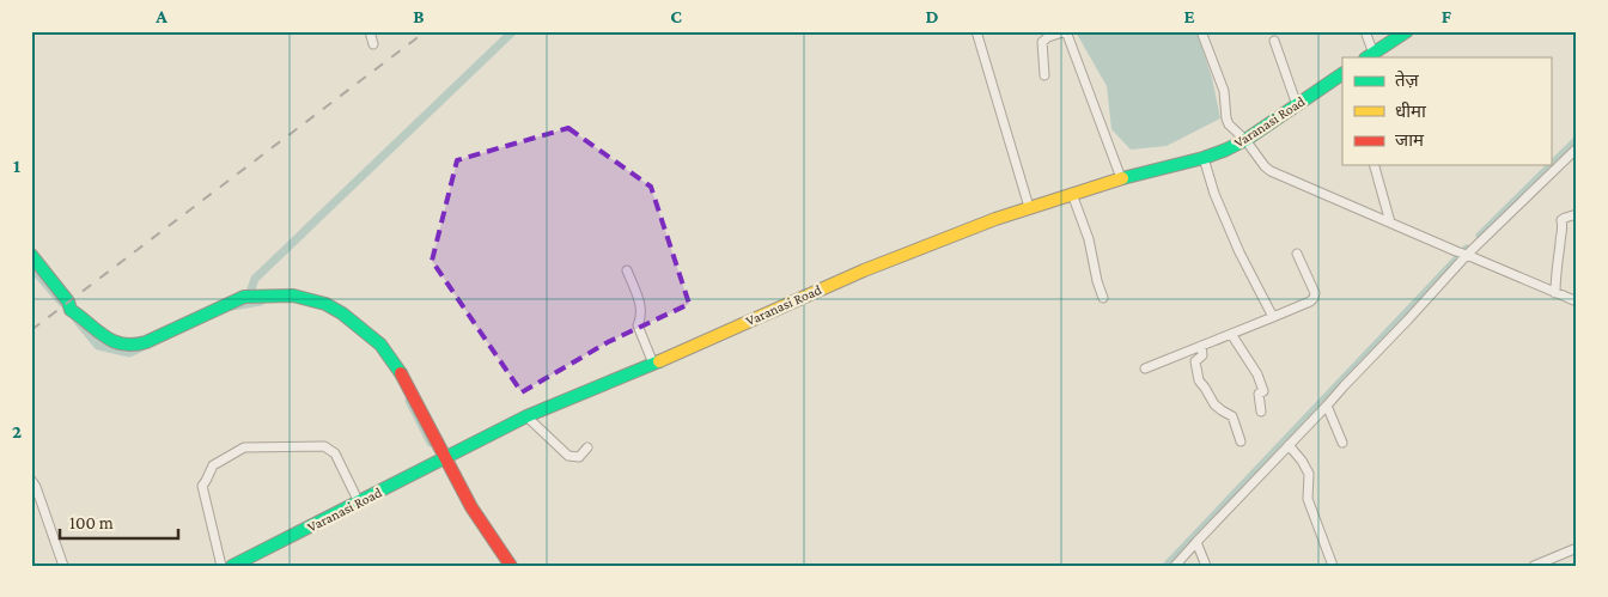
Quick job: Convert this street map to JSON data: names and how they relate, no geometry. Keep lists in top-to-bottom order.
{
  "streets": {
    "main road": ["Varanasi Road"]
  },
  "legend": ["तेज़", "धीमा", "जाम"],
  "scale_bar": "100 m",
  "grid": {
    "columns": [
      "A",
      "B",
      "C",
      "D",
      "E",
      "F"
    ],
    "rows": ["1", "2"]
  }
}
